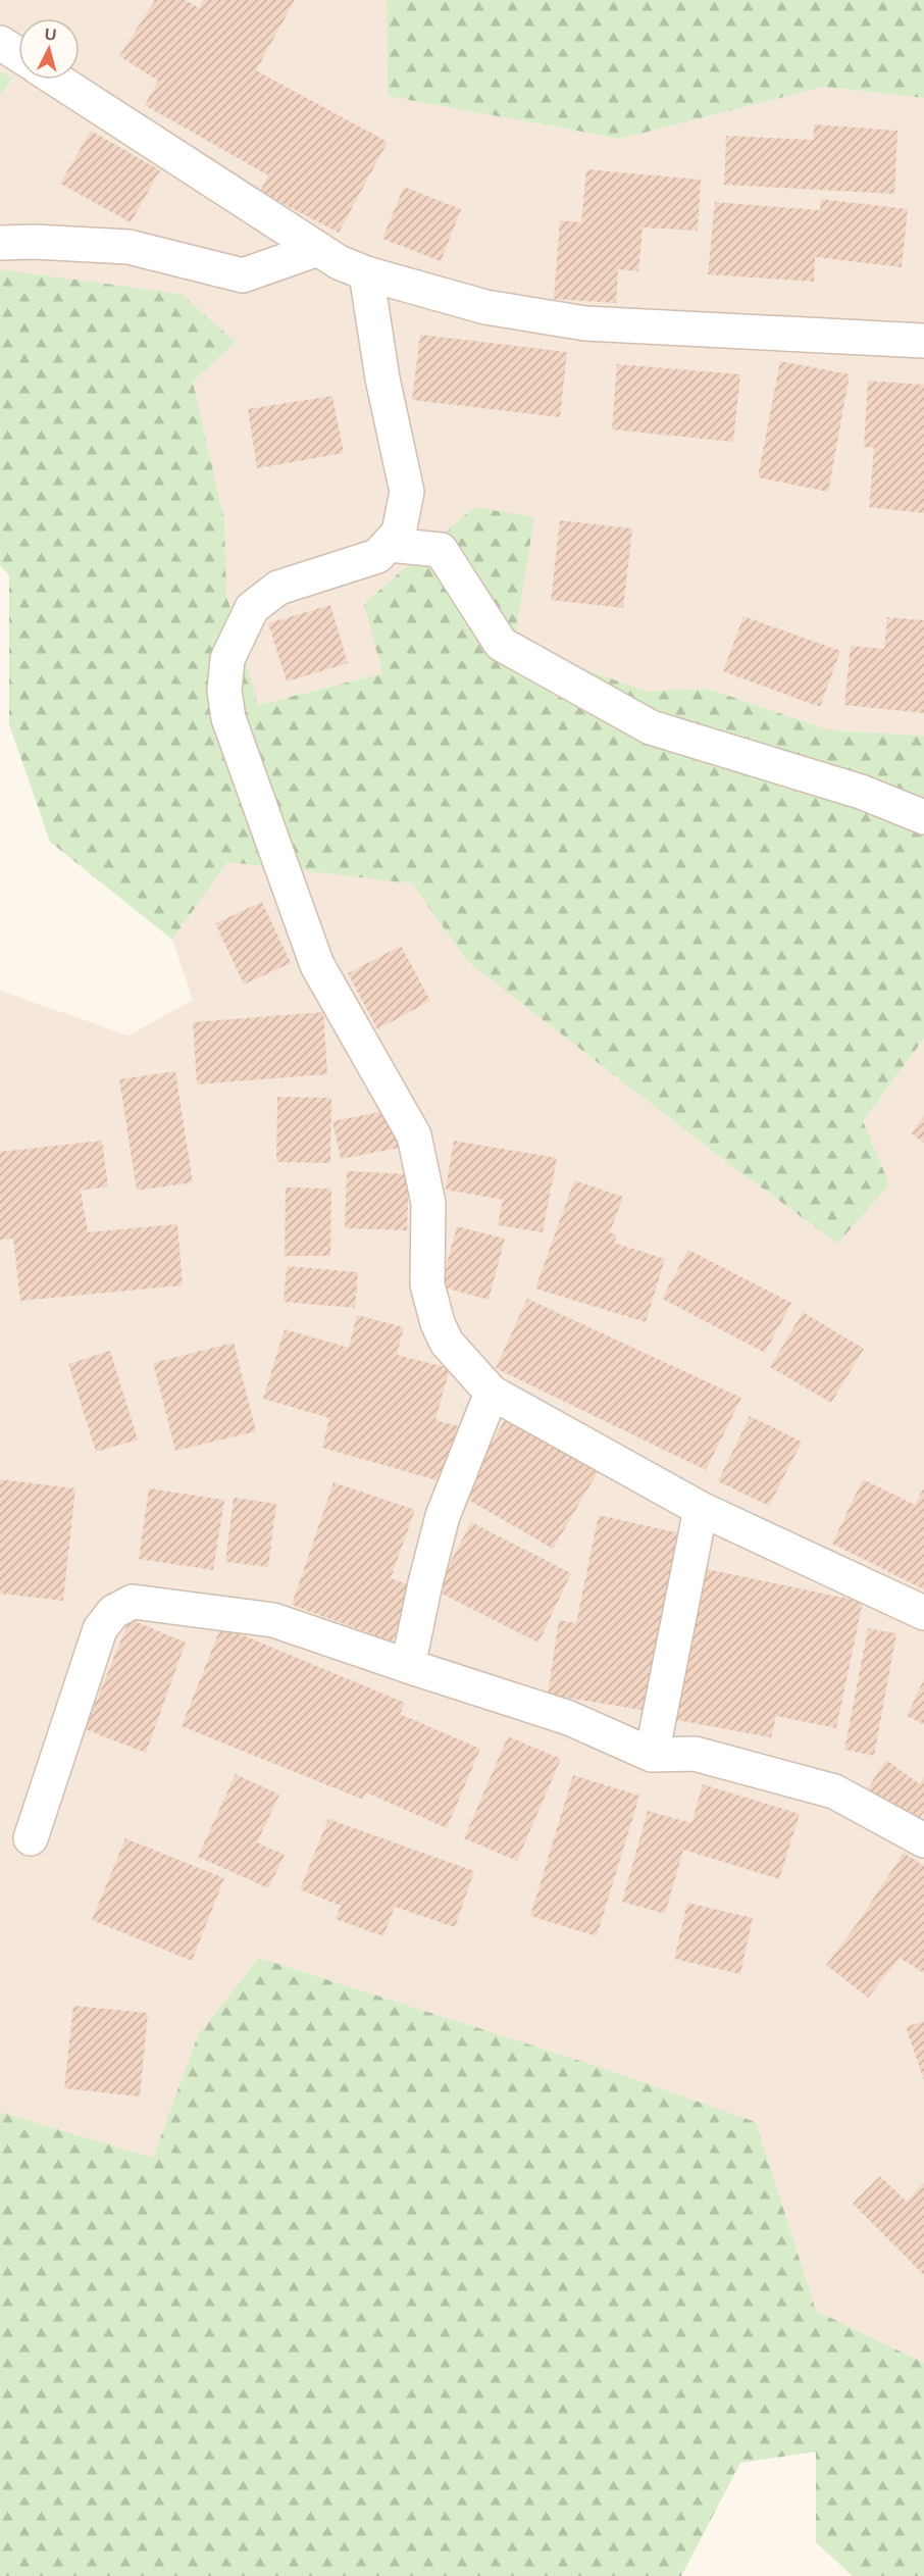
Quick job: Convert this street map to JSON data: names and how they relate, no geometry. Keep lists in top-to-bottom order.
{
  "north": "top"
}
